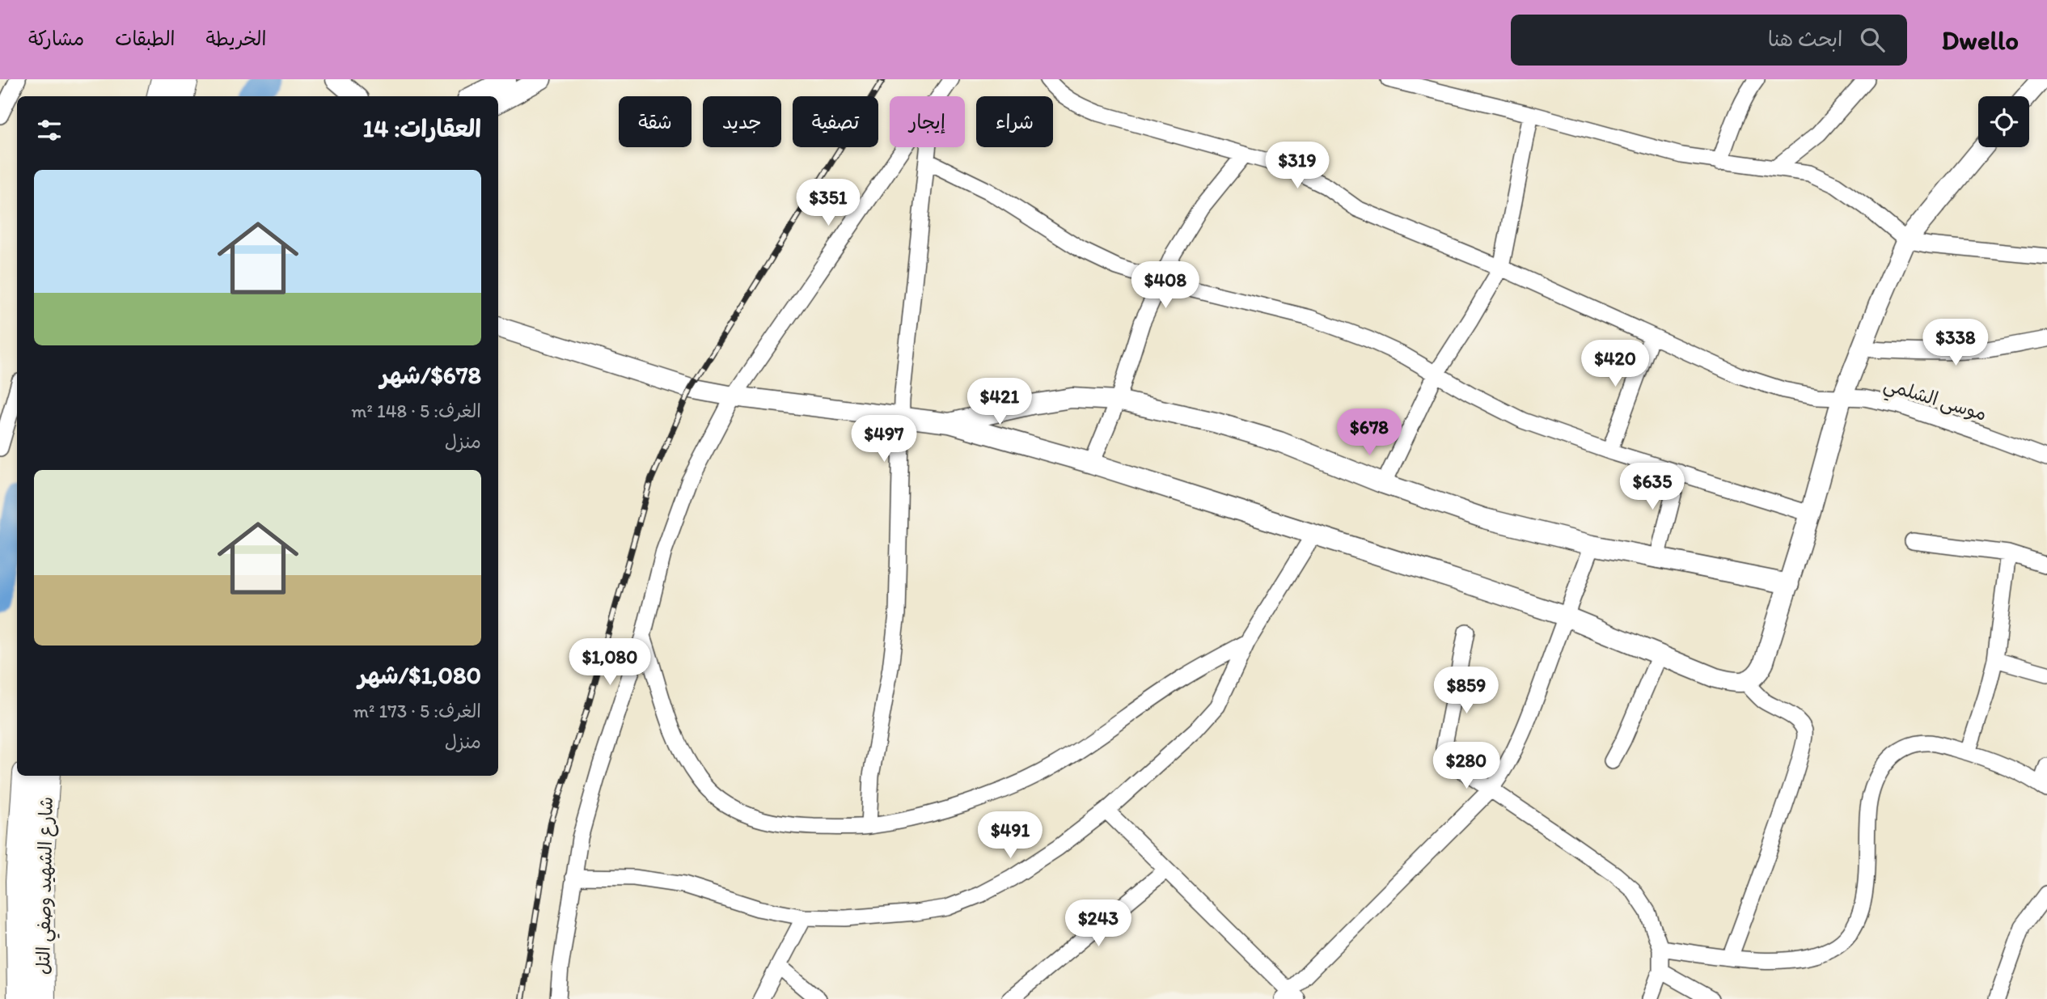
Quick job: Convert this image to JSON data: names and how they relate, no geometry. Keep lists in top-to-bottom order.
{
  "streets": {
    "main road": ["شارع الشهيد وصفي التل"],
    "street": ["موسى الشلمي"]
  },
  "page": {
    "header": "Dwello",
    "search": "ابحث هنا",
    "nav": ["الخريطة", "الطبقات", "مشاركة"],
    "chip": [
      "شراء",
      "إيجار",
      "تصفية",
      "جديد",
      "شقة"
    ],
    "heading": "العقارات: 14",
    "price": [
      "$319",
      "$351",
      "$408",
      "$338",
      "$420",
      "$421",
      "$678",
      "$497",
      "$635",
      "$1,080",
      "$859",
      "$280",
      "$491",
      "$243"
    ],
    "list": [
      {
        "name": "$678/شهر",
        "note": "الغرف: 5 · 148 m² · منزل"
      },
      {
        "name": "$1,080/شهر",
        "note": "الغرف: 5 · 173 m² · منزل"
      }
    ]
  }
}
